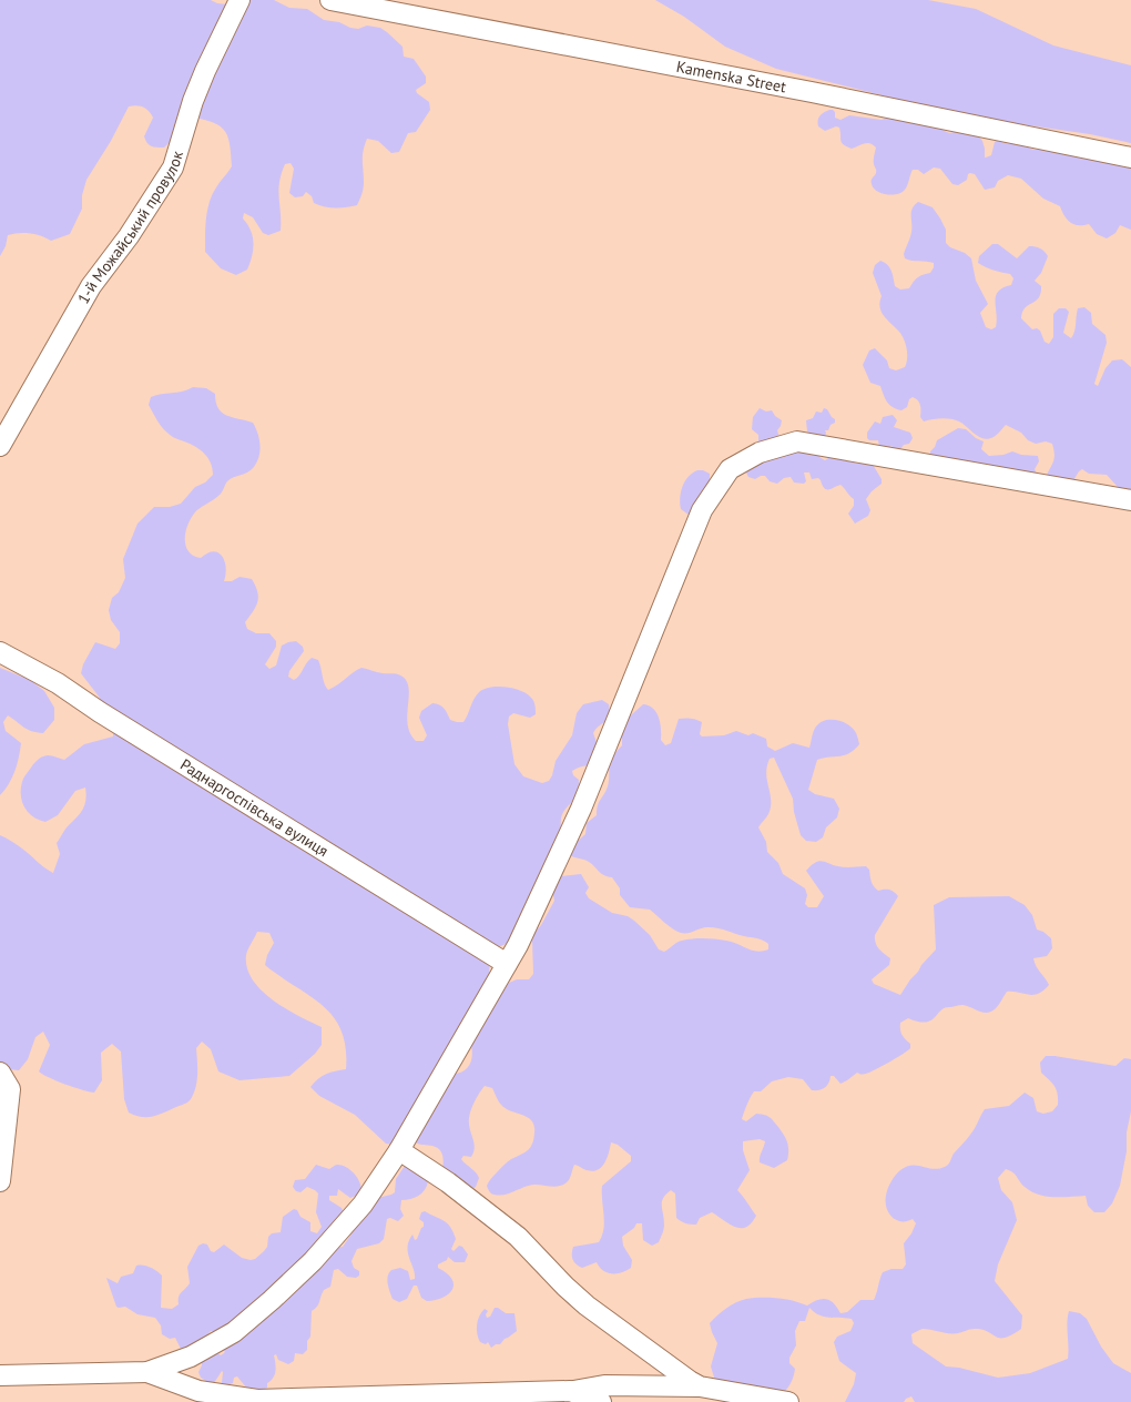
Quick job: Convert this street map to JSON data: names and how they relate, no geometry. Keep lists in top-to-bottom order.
{
  "streets": {
    "street": ["Kamenska Street", "1-й Можайський провулок", "Раднаргоспівська вулиця"]
  }
}
